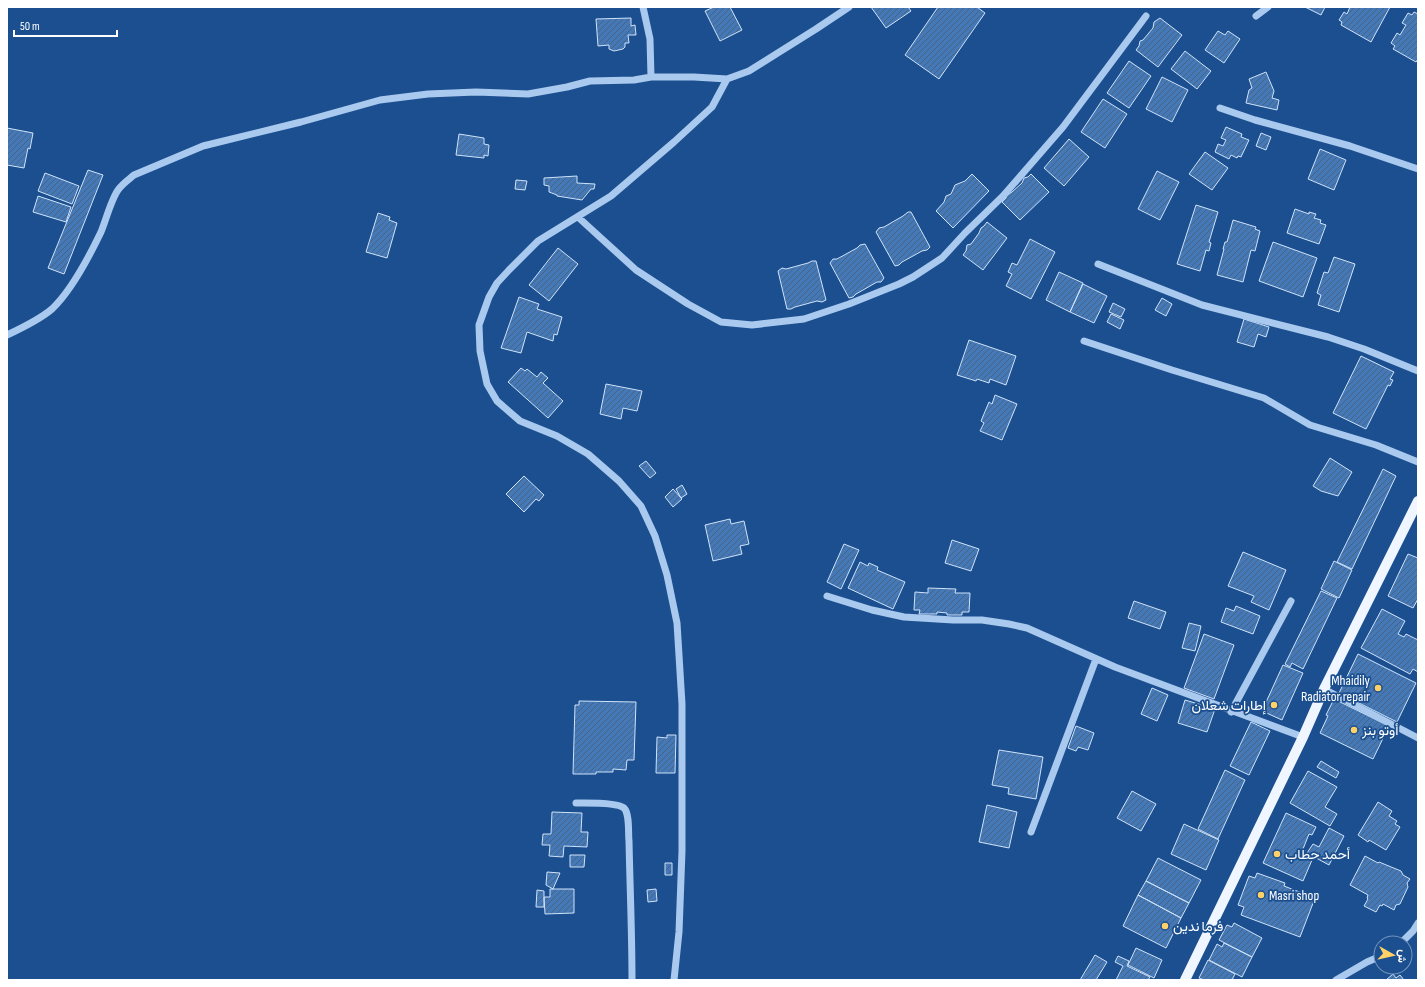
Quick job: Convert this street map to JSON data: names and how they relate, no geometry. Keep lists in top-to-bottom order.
{
  "places": [
    "Mhaidily Radiator repair",
    "إطارات شعلان",
    "أوتو بنز",
    "أحمد حطاب",
    "Masri shop",
    "فرما ندين"
  ],
  "scale_bar": "50 m",
  "north": "right"
}
